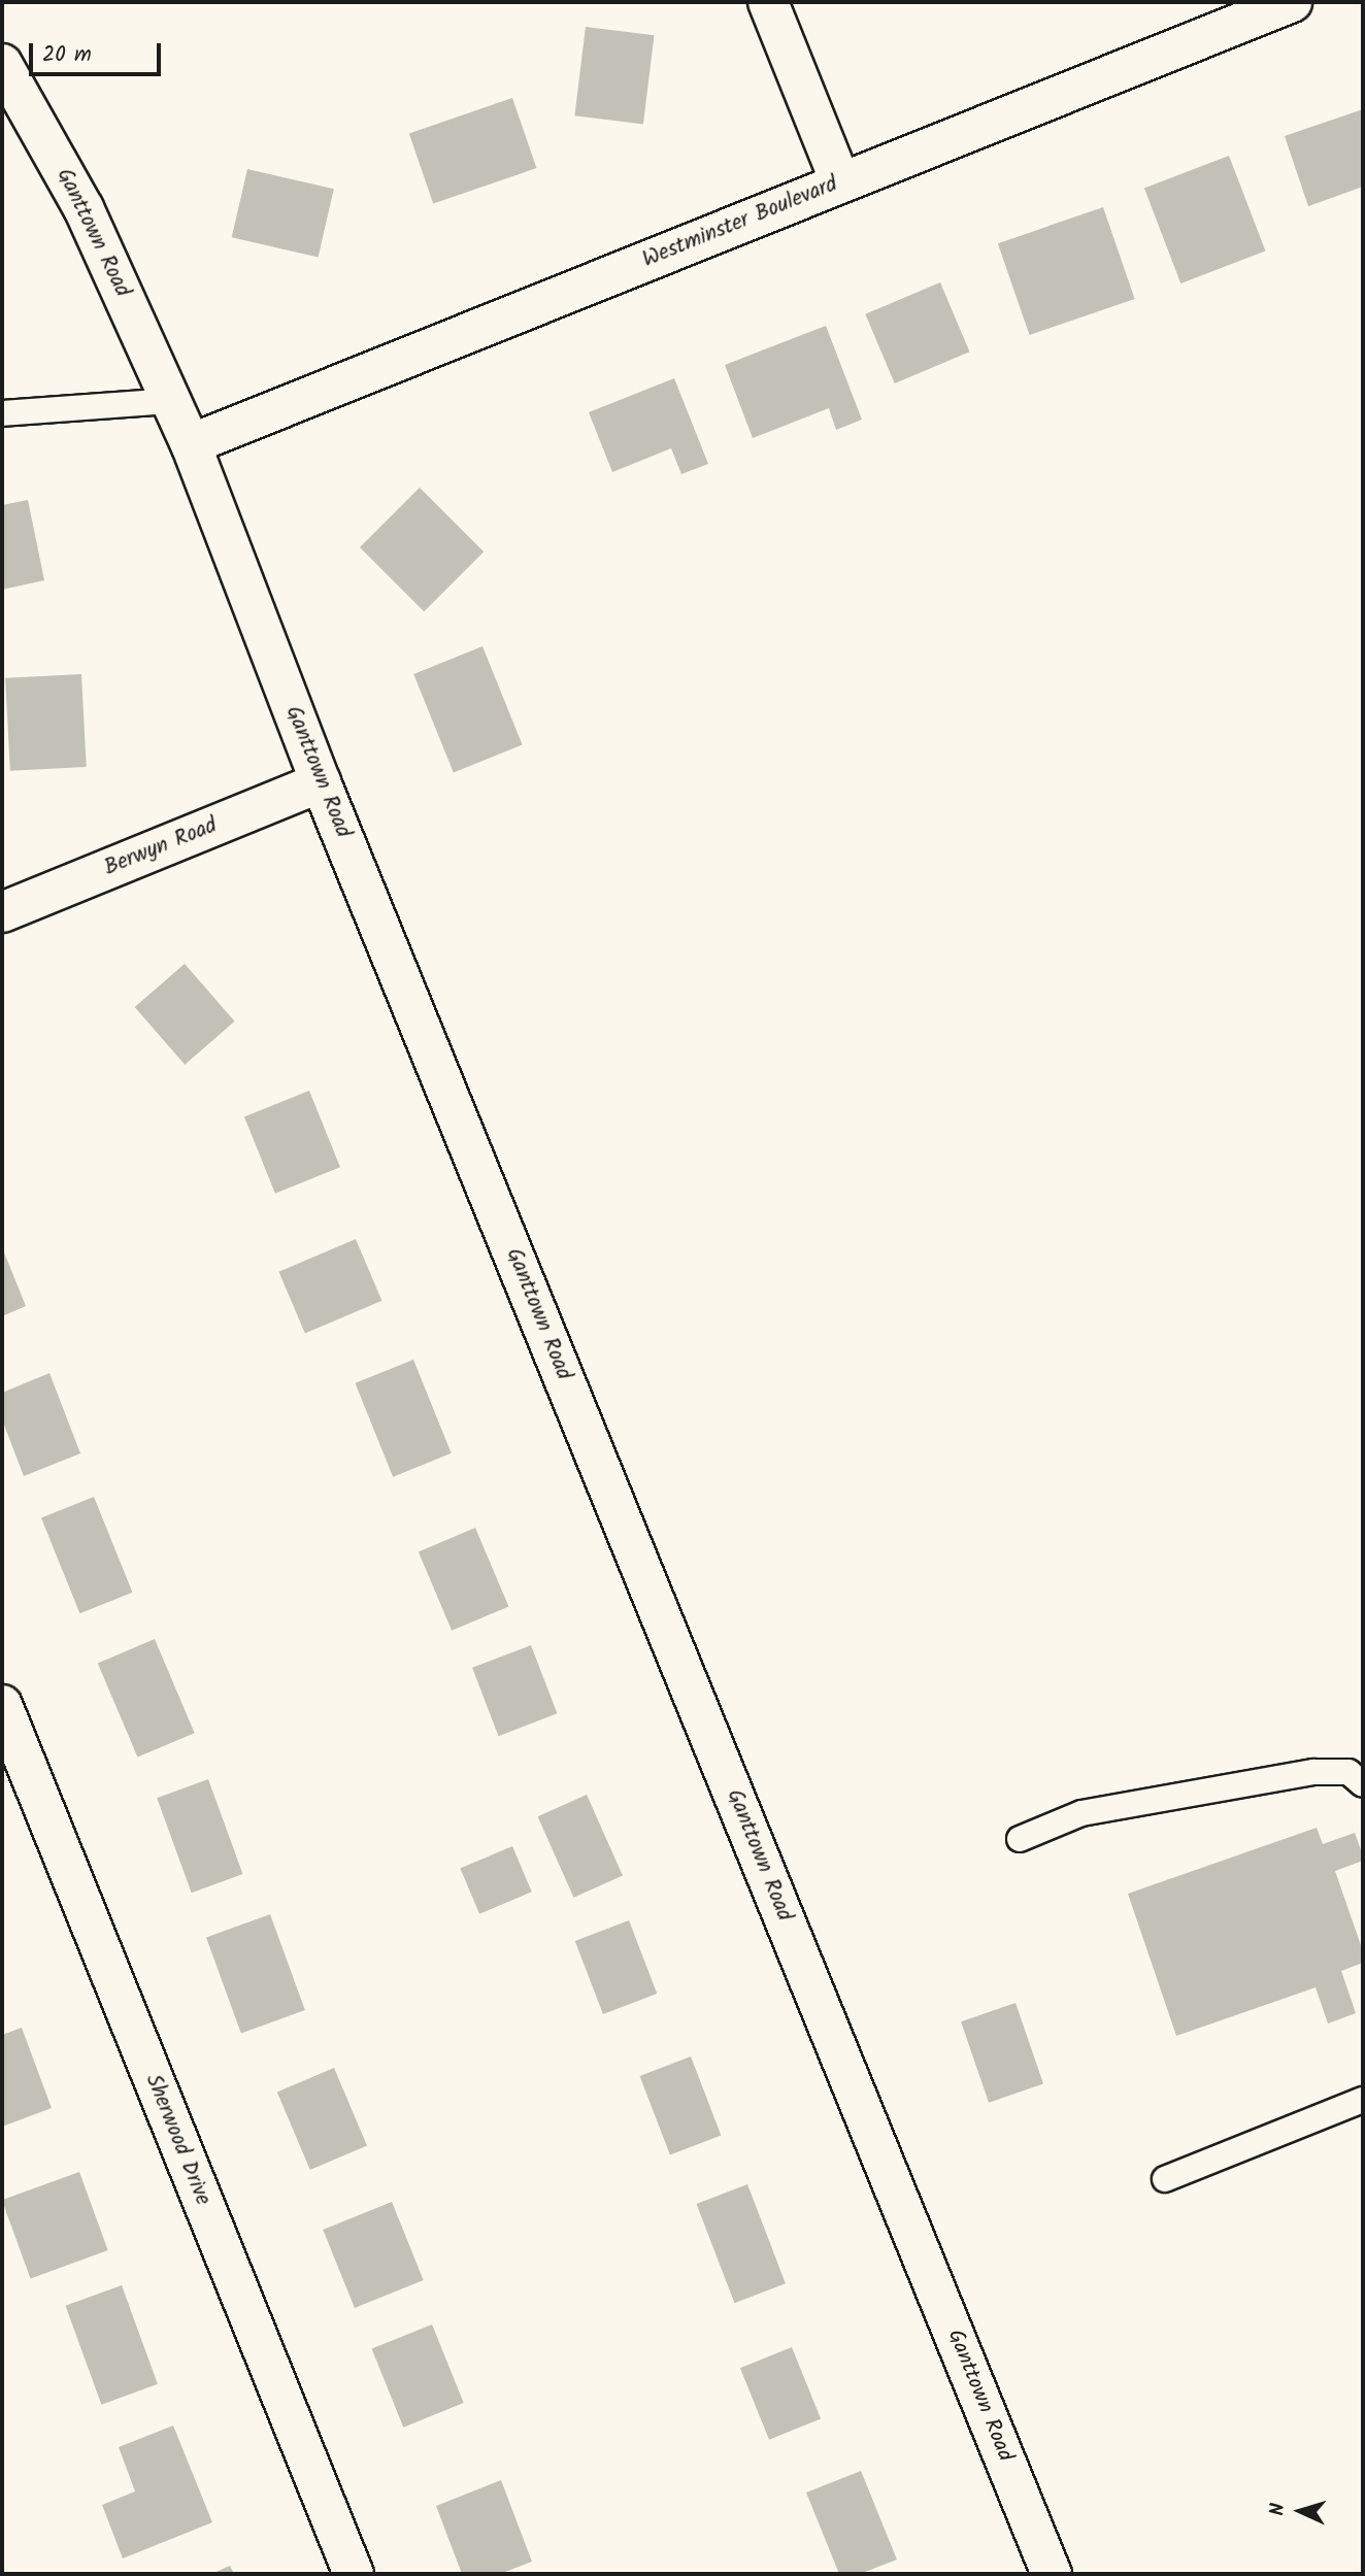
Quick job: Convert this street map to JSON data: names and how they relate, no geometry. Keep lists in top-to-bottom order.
{
  "streets": {
    "street": [
      "Westminster Boulevard",
      "Ganttown Road",
      "Berwyn Road",
      "Sherwood Drive"
    ]
  },
  "crossings": [
    ["Westminster Boulevard", "Ganttown Road"],
    ["Ganttown Road", "Berwyn Road"]
  ],
  "scale_bar": "20 m",
  "north": "left"
}
